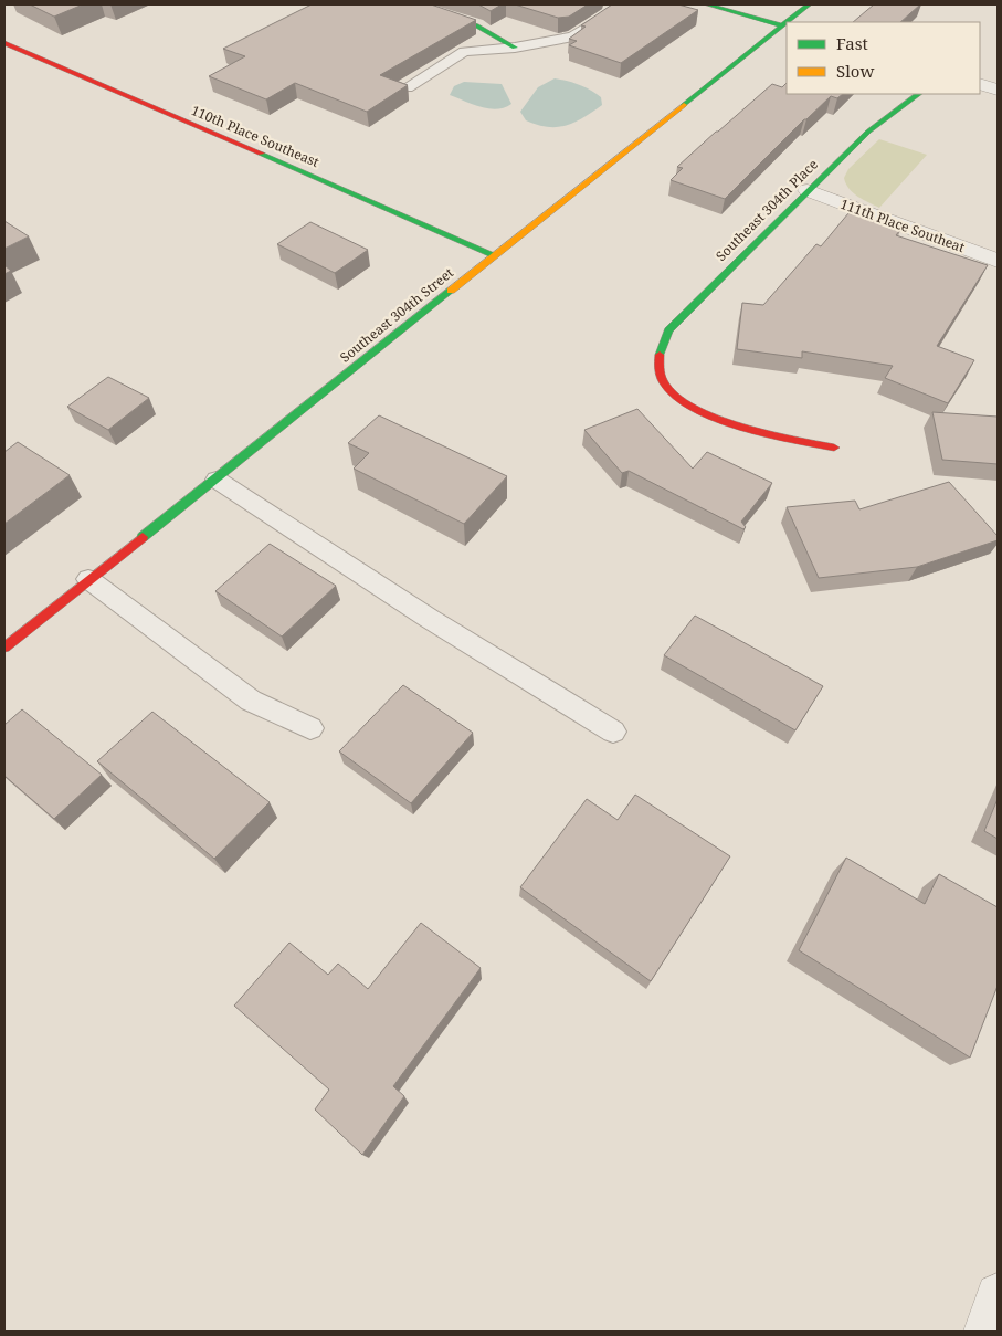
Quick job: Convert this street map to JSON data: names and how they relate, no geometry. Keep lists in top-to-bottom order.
{
  "streets": {
    "street": [
      "110th Place Southeast",
      "Southeast 304th Place",
      "111th Place Southeat",
      "Southeast 304th Street"
    ]
  },
  "crossings": [
    ["110th Place Southeast", "Southeast 304th Street"],
    ["Southeast 304th Place", "111th Place Southeat"]
  ],
  "legend": ["Fast", "Slow"]
}
